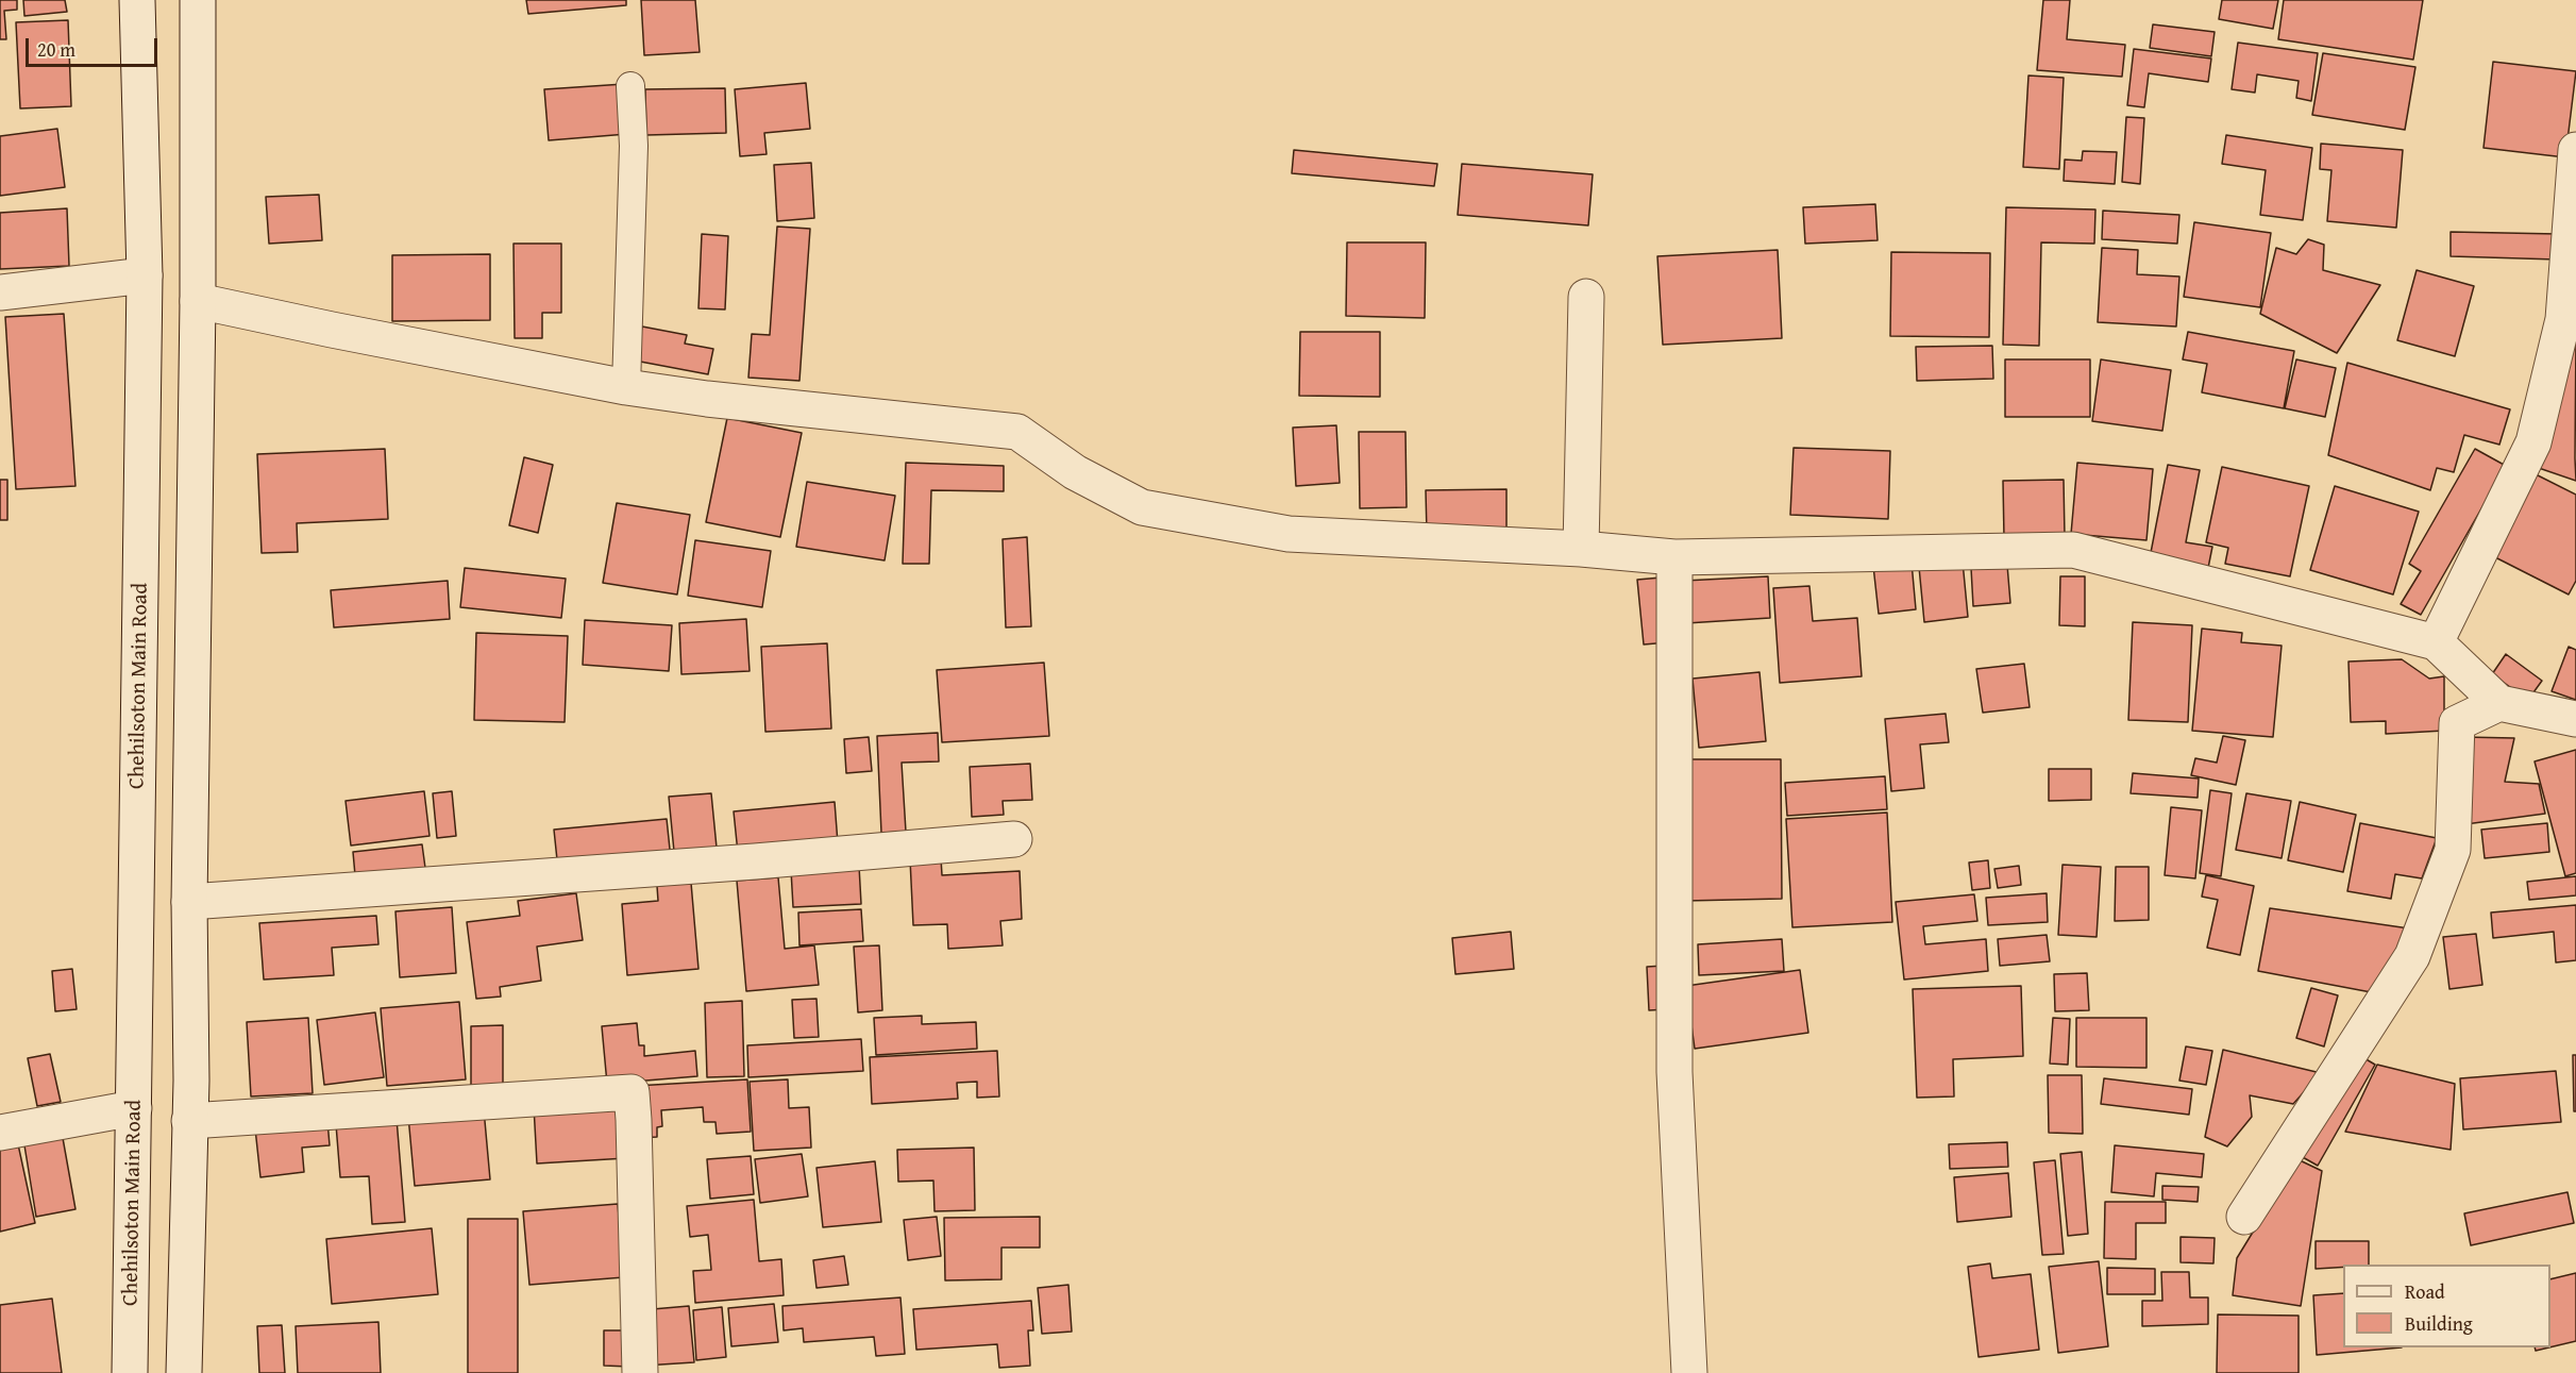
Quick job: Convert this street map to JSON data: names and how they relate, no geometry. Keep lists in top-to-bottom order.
{
  "streets": {
    "street": ["Chehilsoton Main Road"]
  },
  "legend": ["Road", "Building"],
  "scale_bar": "20 m"
}
